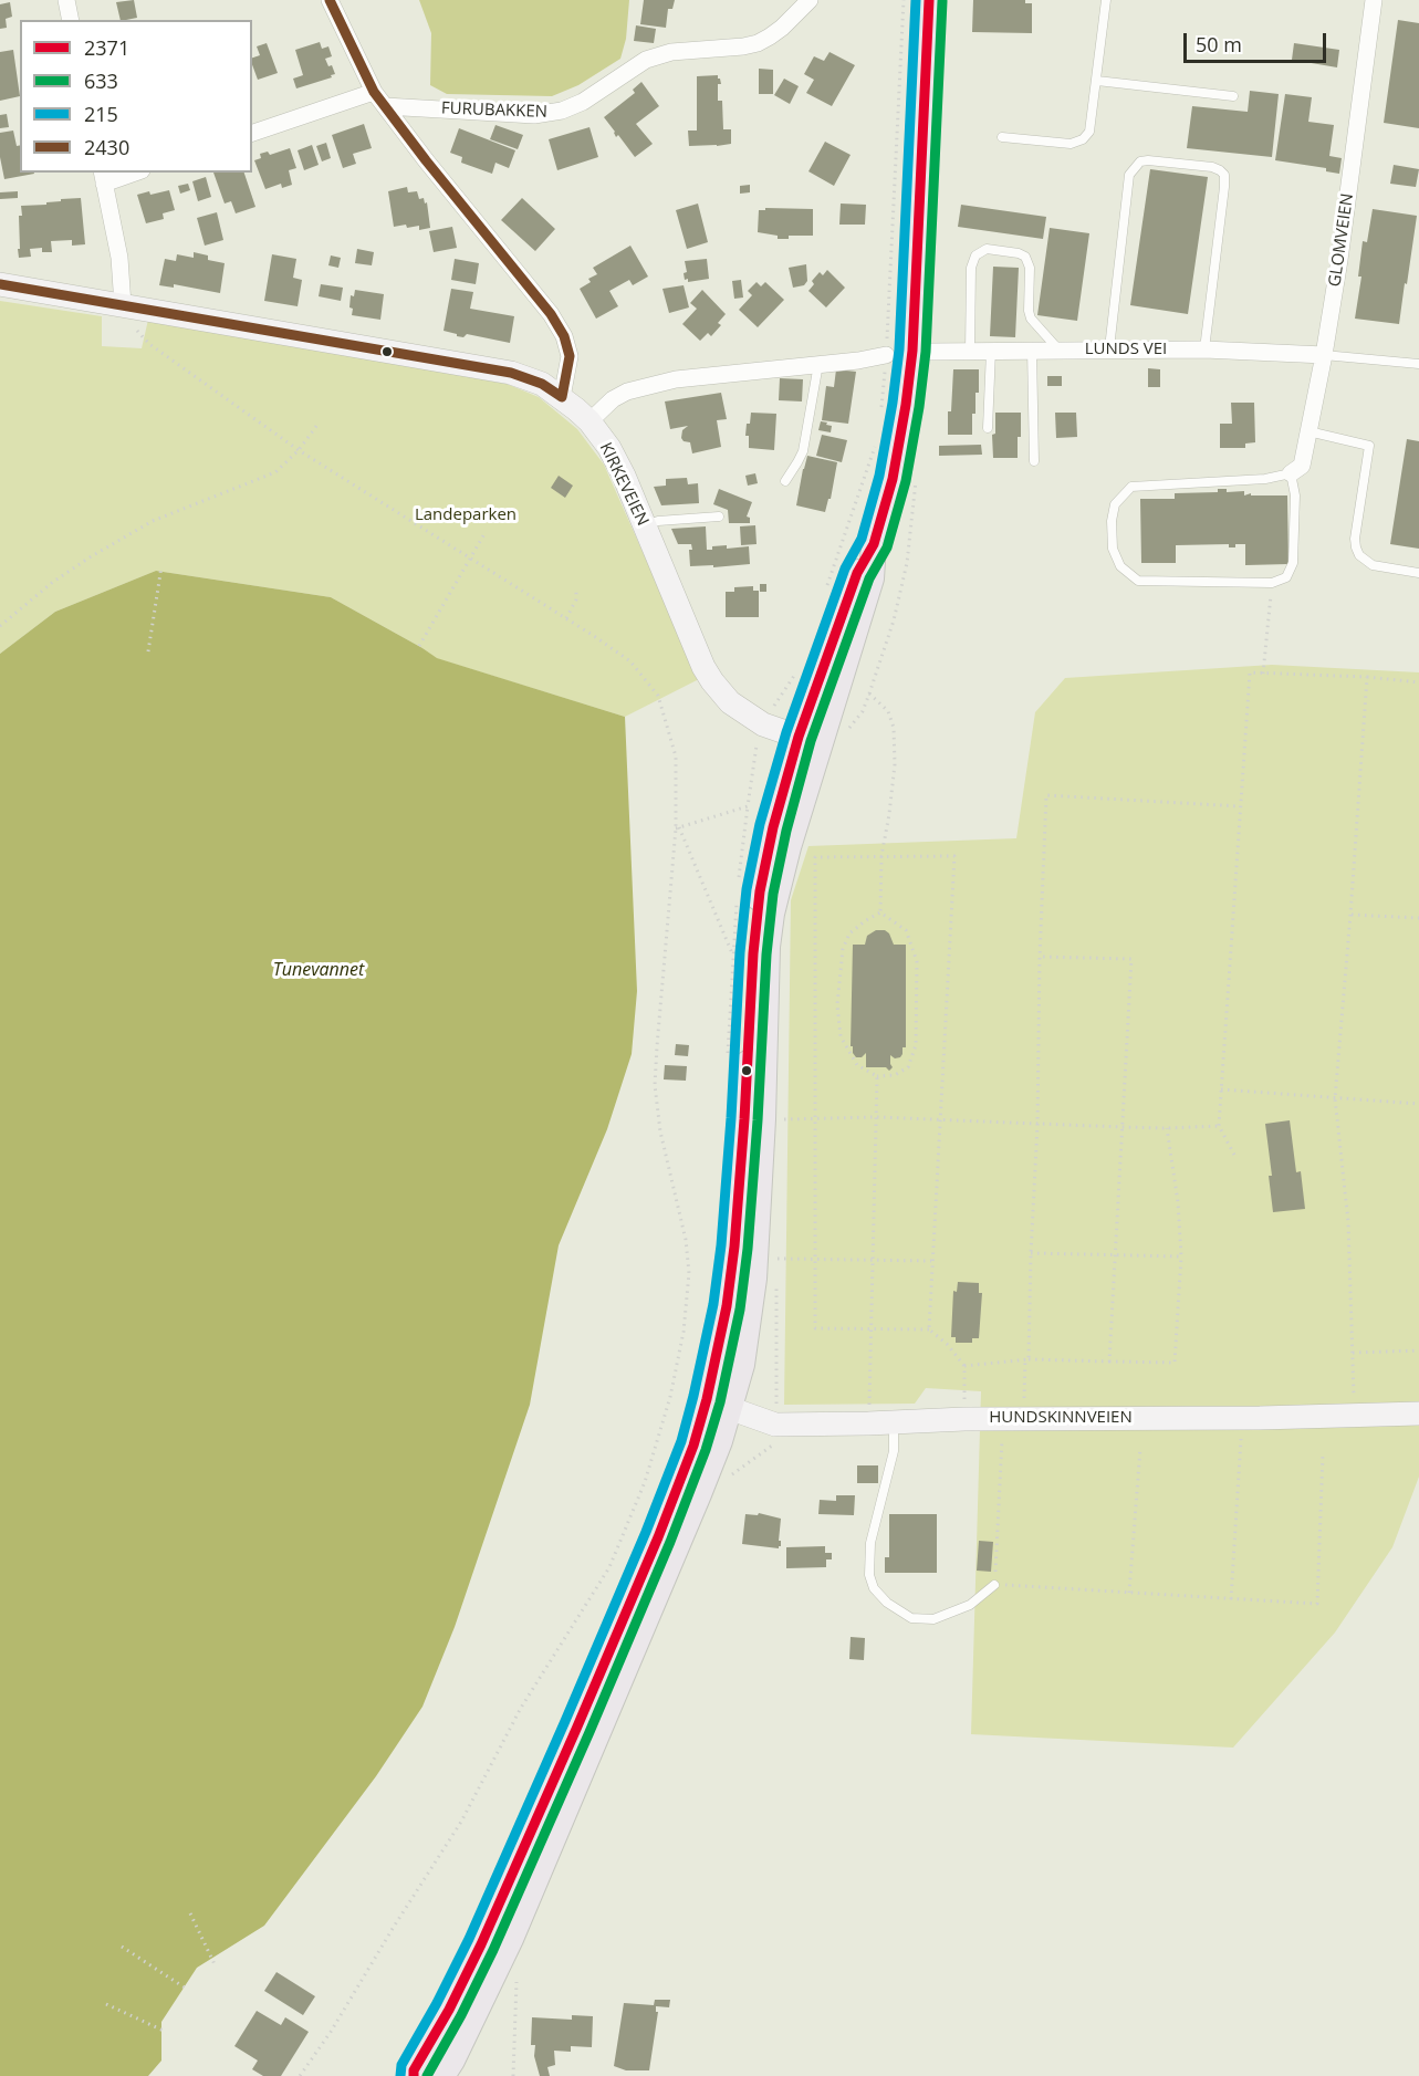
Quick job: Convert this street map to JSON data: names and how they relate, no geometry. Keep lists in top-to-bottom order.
{
  "streets": {
    "street": [
      "FURUBAKKEN",
      "GLOMVEIEN",
      "LUNDS VEI",
      "KIRKEVEIEN",
      "HUNDSKINNVEIEN"
    ]
  },
  "crossings": [
    ["GLOMVEIEN", "LUNDS VEI"]
  ],
  "water": ["Tunevannet"],
  "parks": ["Landeparken"],
  "lines": [
    "transit line 2371",
    "transit line 215",
    "transit line 2430",
    "transit line 633"
  ],
  "legend": [
    "2371",
    "633",
    "215",
    "2430"
  ],
  "scale_bar": "50 m"
}
